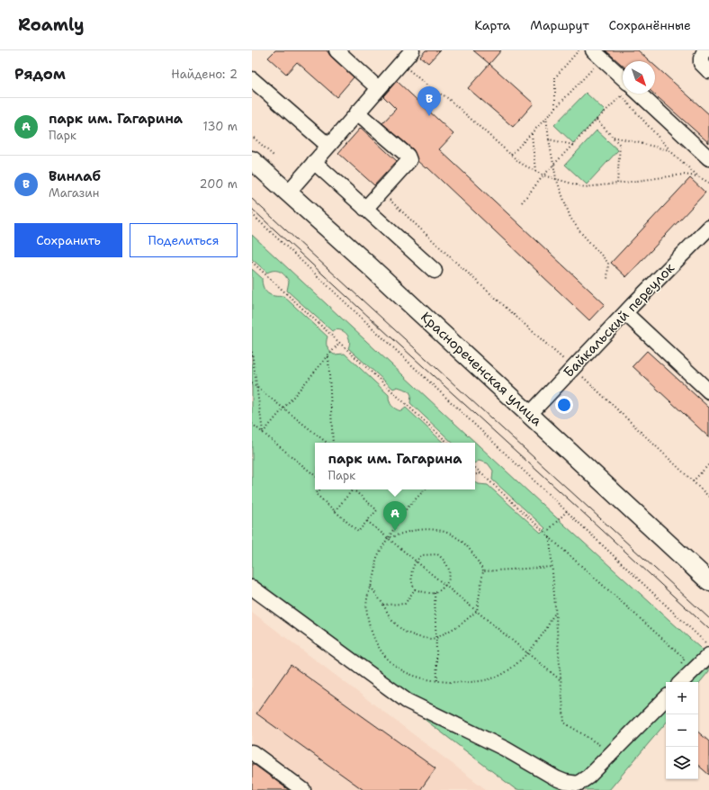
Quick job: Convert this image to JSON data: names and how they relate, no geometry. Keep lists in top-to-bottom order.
{
  "streets": {
    "main road": ["Краснореченская улица"],
    "street": ["Байкальский переулок"]
  },
  "crossings": [
    ["Байкальский переулок", "Краснореченская улица"]
  ],
  "north": "bottom right",
  "page": {
    "header": "Roamly",
    "nav": ["Карта", "Маршрут", "Сохранённые"],
    "heading": ["Рядом", "Найдено: 2"],
    "pins": ["B", "A"],
    "list": [
      {
        "mark": "A",
        "name": "парк им. Гагарина",
        "note": "Парк",
        "value": "130 m"
      },
      {
        "mark": "B",
        "name": "Винлаб",
        "note": "Магазин",
        "value": "200 m"
      }
    ],
    "buttons": ["Сохранить", "Поделиться"],
    "popup": ["парк им. Гагарина", "Парк"],
    "map_buttons": ["+", "−"]
  }
}
